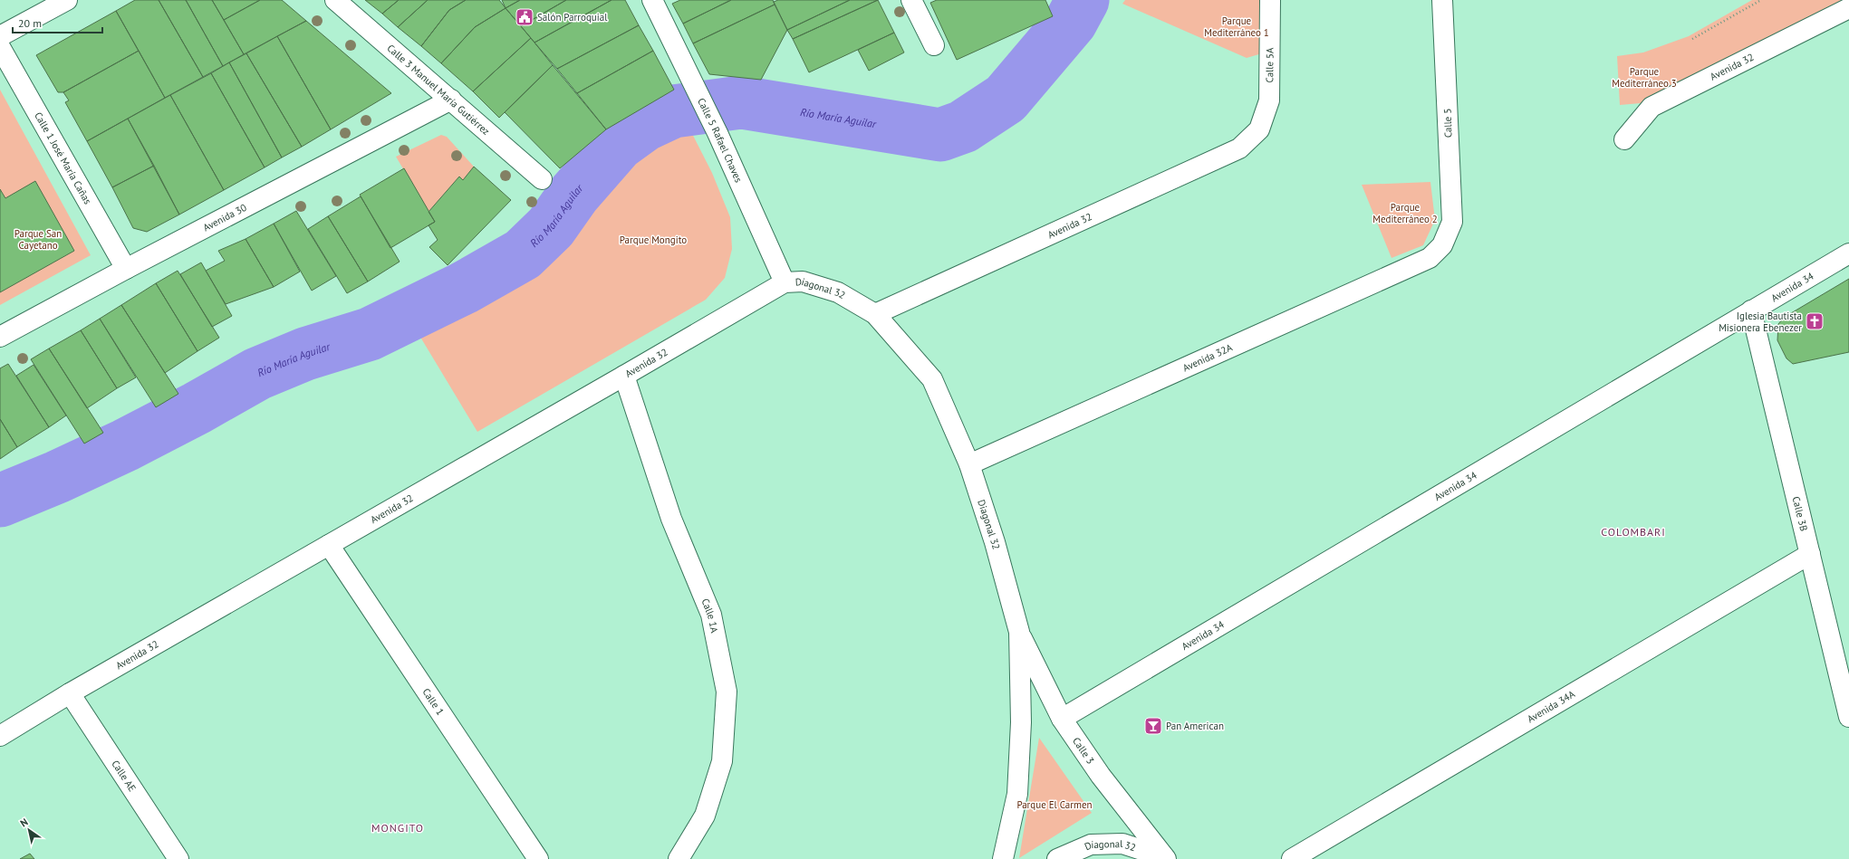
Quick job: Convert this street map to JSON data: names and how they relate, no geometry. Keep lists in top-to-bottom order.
{
  "streets": {
    "street": [
      "Calle 5A",
      "Avenida 32",
      "Calle 3 Manuel María Gutiérrez",
      "Calle 5",
      "Calle 5 Rafael Chaves",
      "Calle 1 José María Cañas",
      "Avenida 30",
      "Avenida 34",
      "Diagonal 32",
      "Avenida 32A",
      "Calle 3B",
      "Calle 1A",
      "Calle 1",
      "Avenida 34A",
      "Calle 3",
      "Calle AE"
    ]
  },
  "crossings": [
    ["Calle 5A", "Avenida 32"],
    ["Avenida 32", "Calle 5 Rafael Chaves"],
    ["Avenida 32", "Diagonal 32"],
    ["Avenida 32", "Calle 1A"],
    ["Avenida 32", "Calle 1"],
    ["Avenida 32", "Calle AE"],
    ["Calle 3 Manuel María Gutiérrez", "Avenida 30"],
    ["Calle 5", "Avenida 32A"],
    ["Calle 5 Rafael Chaves", "Diagonal 32"],
    ["Calle 1 José María Cañas", "Avenida 30"],
    ["Avenida 34", "Calle 3B"],
    ["Avenida 34", "Calle 3"],
    ["Diagonal 32", "Avenida 32A"],
    ["Diagonal 32", "Calle 3"],
    ["Calle 3B", "Avenida 34A"]
  ],
  "districts": ["COLOMBARI", "MONGITO"],
  "water": ["Río María Aguilar"],
  "parks": [
    "Parque Mediterráneo 1",
    "Parque Mediterráneo 3",
    "Parque Mediterráneo 2",
    "Parque San Cayetano",
    "Parque Mongito",
    "Parque El Carmen"
  ],
  "places": {
    "public building": ["Salón Parroquial"],
    "church": ["Iglesia Bautista Misionera Ebenezer"],
    "bar": ["Pan American"]
  },
  "scale_bar": "20 m",
  "north": "top left"
}
